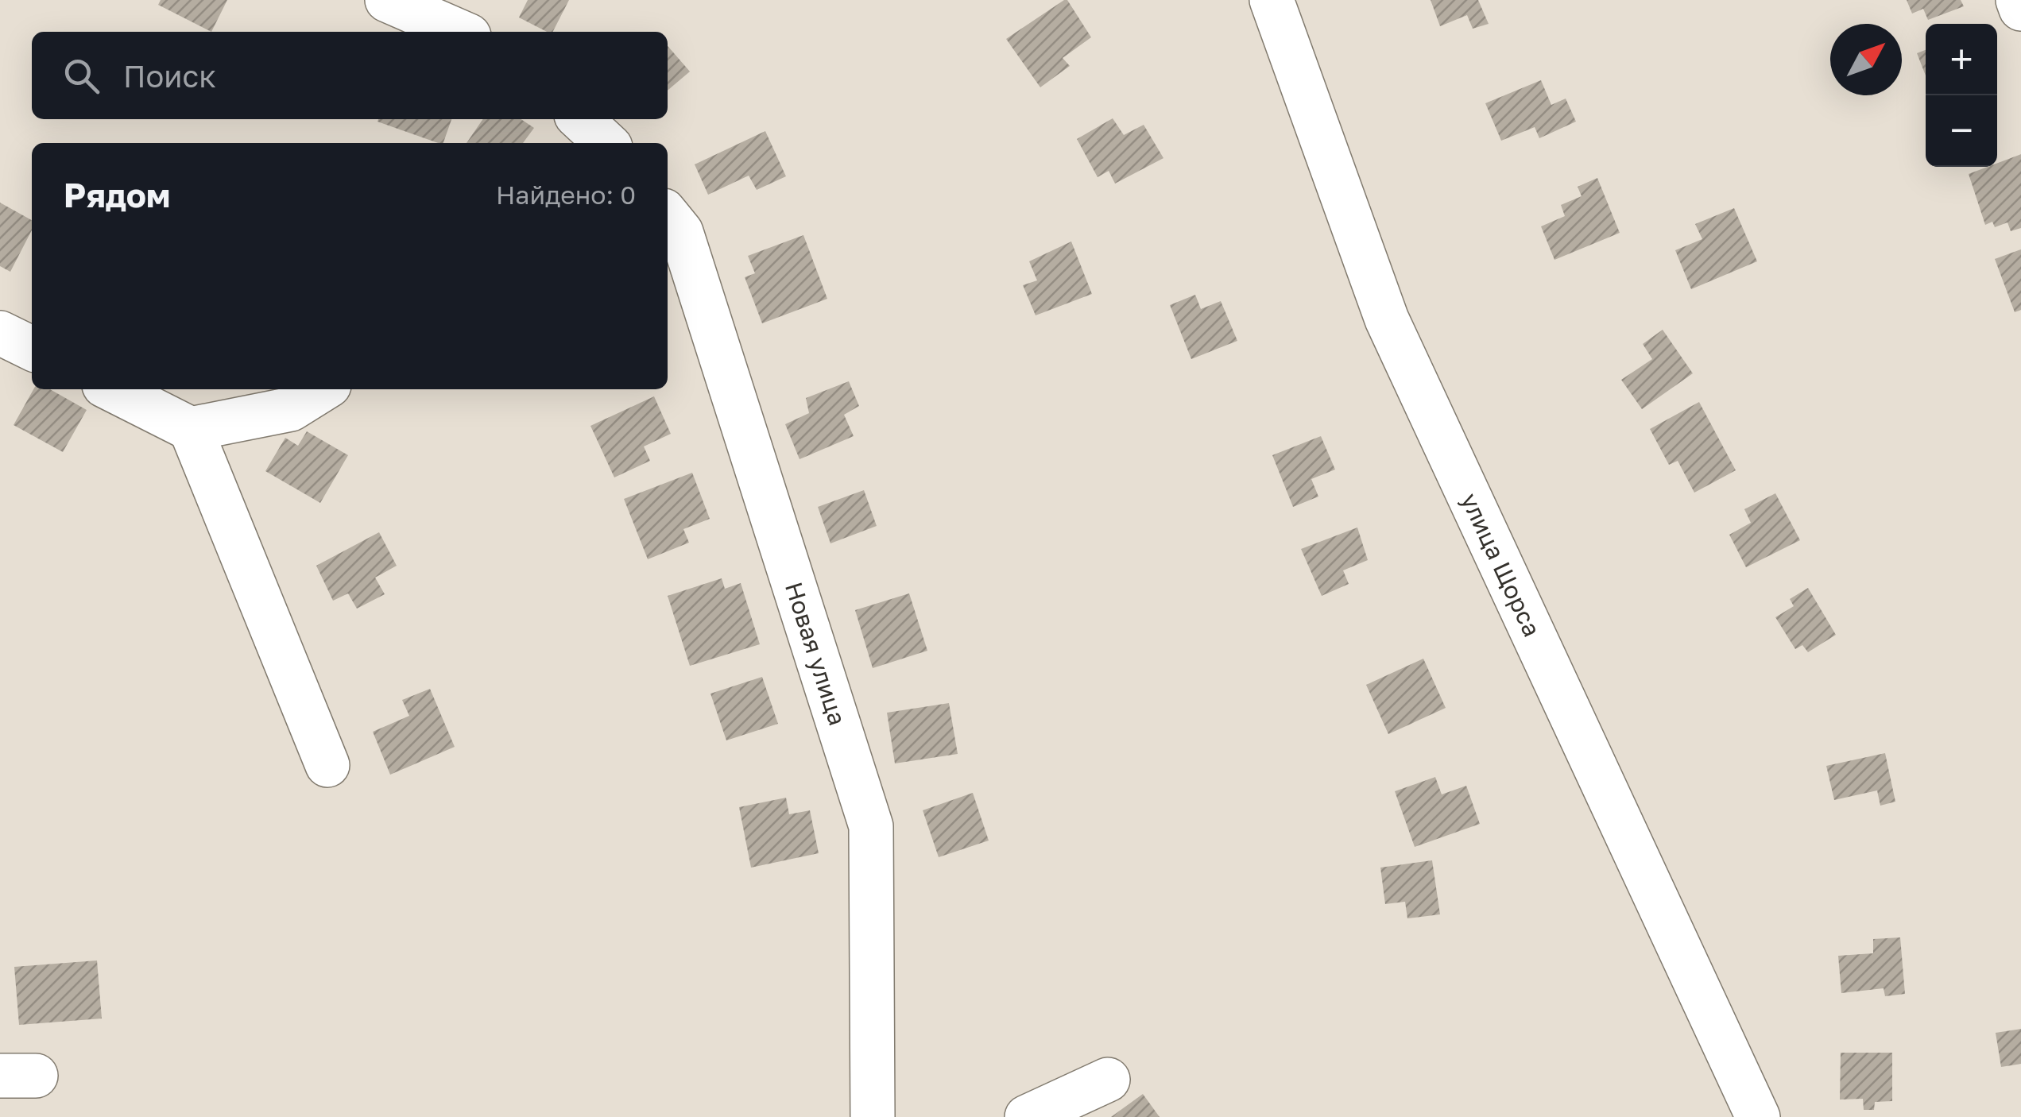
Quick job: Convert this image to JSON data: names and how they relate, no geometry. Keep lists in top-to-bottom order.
{
  "streets": {
    "street": ["улица Щорса", "Новая улица"]
  },
  "north": "top right",
  "page": {
    "map_buttons": ["+", "−"],
    "search": "Поиск",
    "heading": ["Рядом", "Найдено: 0"]
  }
}
